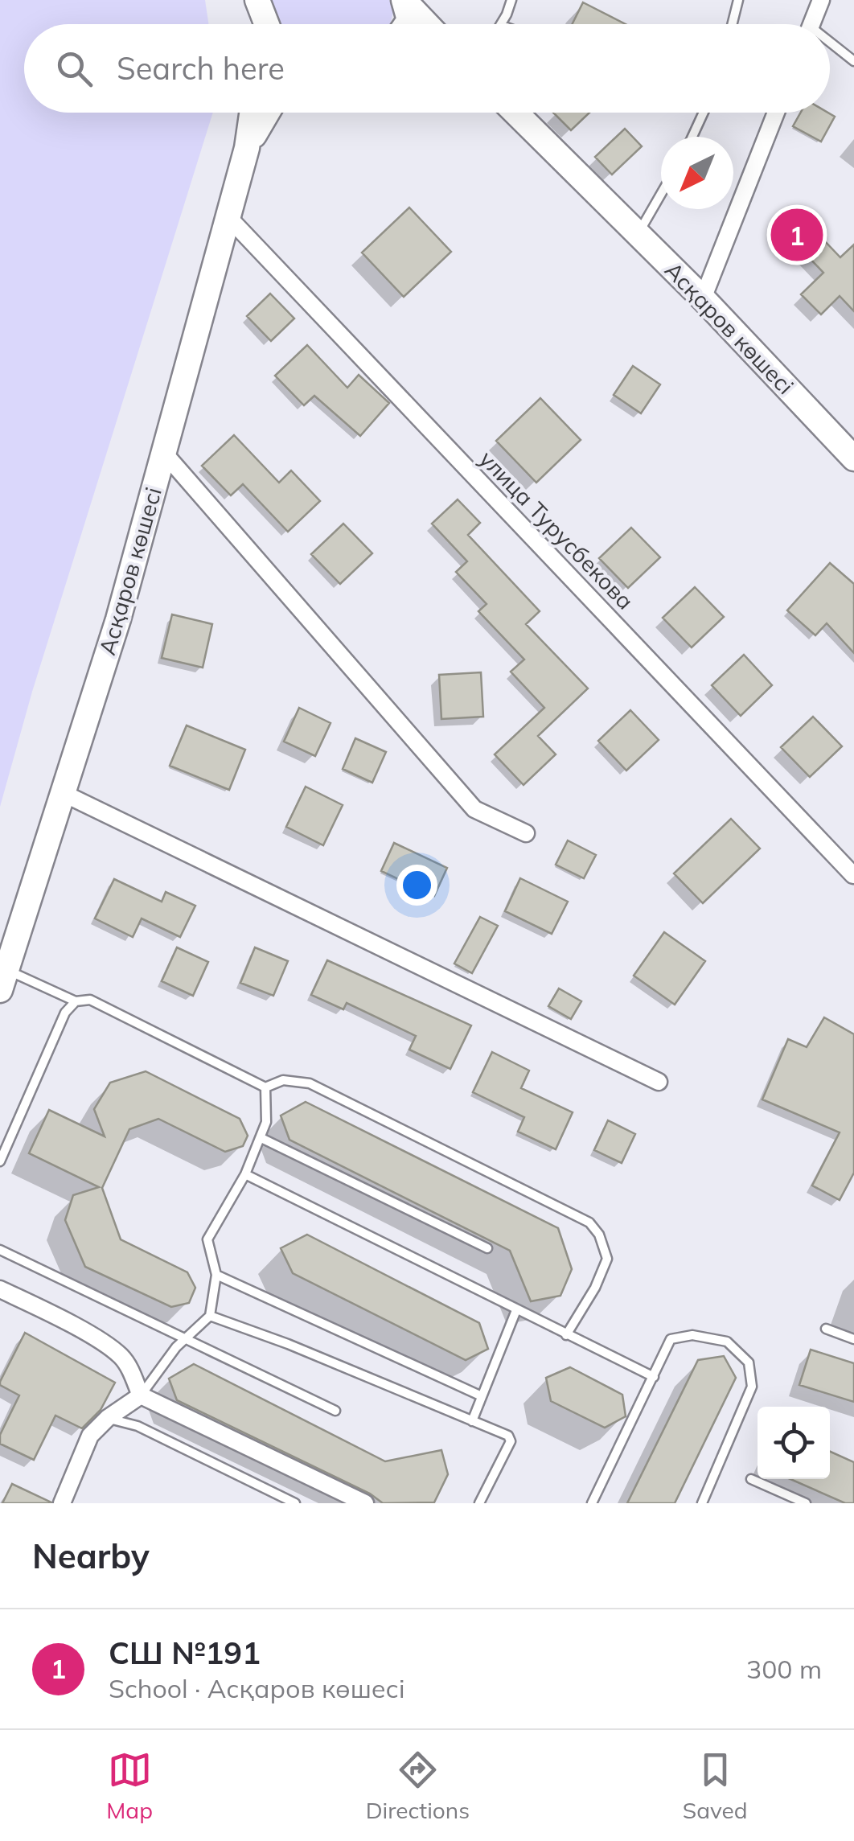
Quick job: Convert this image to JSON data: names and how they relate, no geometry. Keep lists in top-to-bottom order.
{
  "streets": {
    "street": ["Асқаров көшесі", "улица Турусбекова"]
  },
  "crossings": [
    ["Асқаров көшесі", "улица Турусбекова"]
  ],
  "north": "bottom left",
  "page": {
    "search": "Search here",
    "pins": "1",
    "heading": "Nearby",
    "list": [
      {
        "mark": "1",
        "name": "СШ №191",
        "note": "School · Асқаров көшесі",
        "value": "300 m"
      }
    ],
    "nav": ["Map", "Directions", "Saved"]
  }
}
